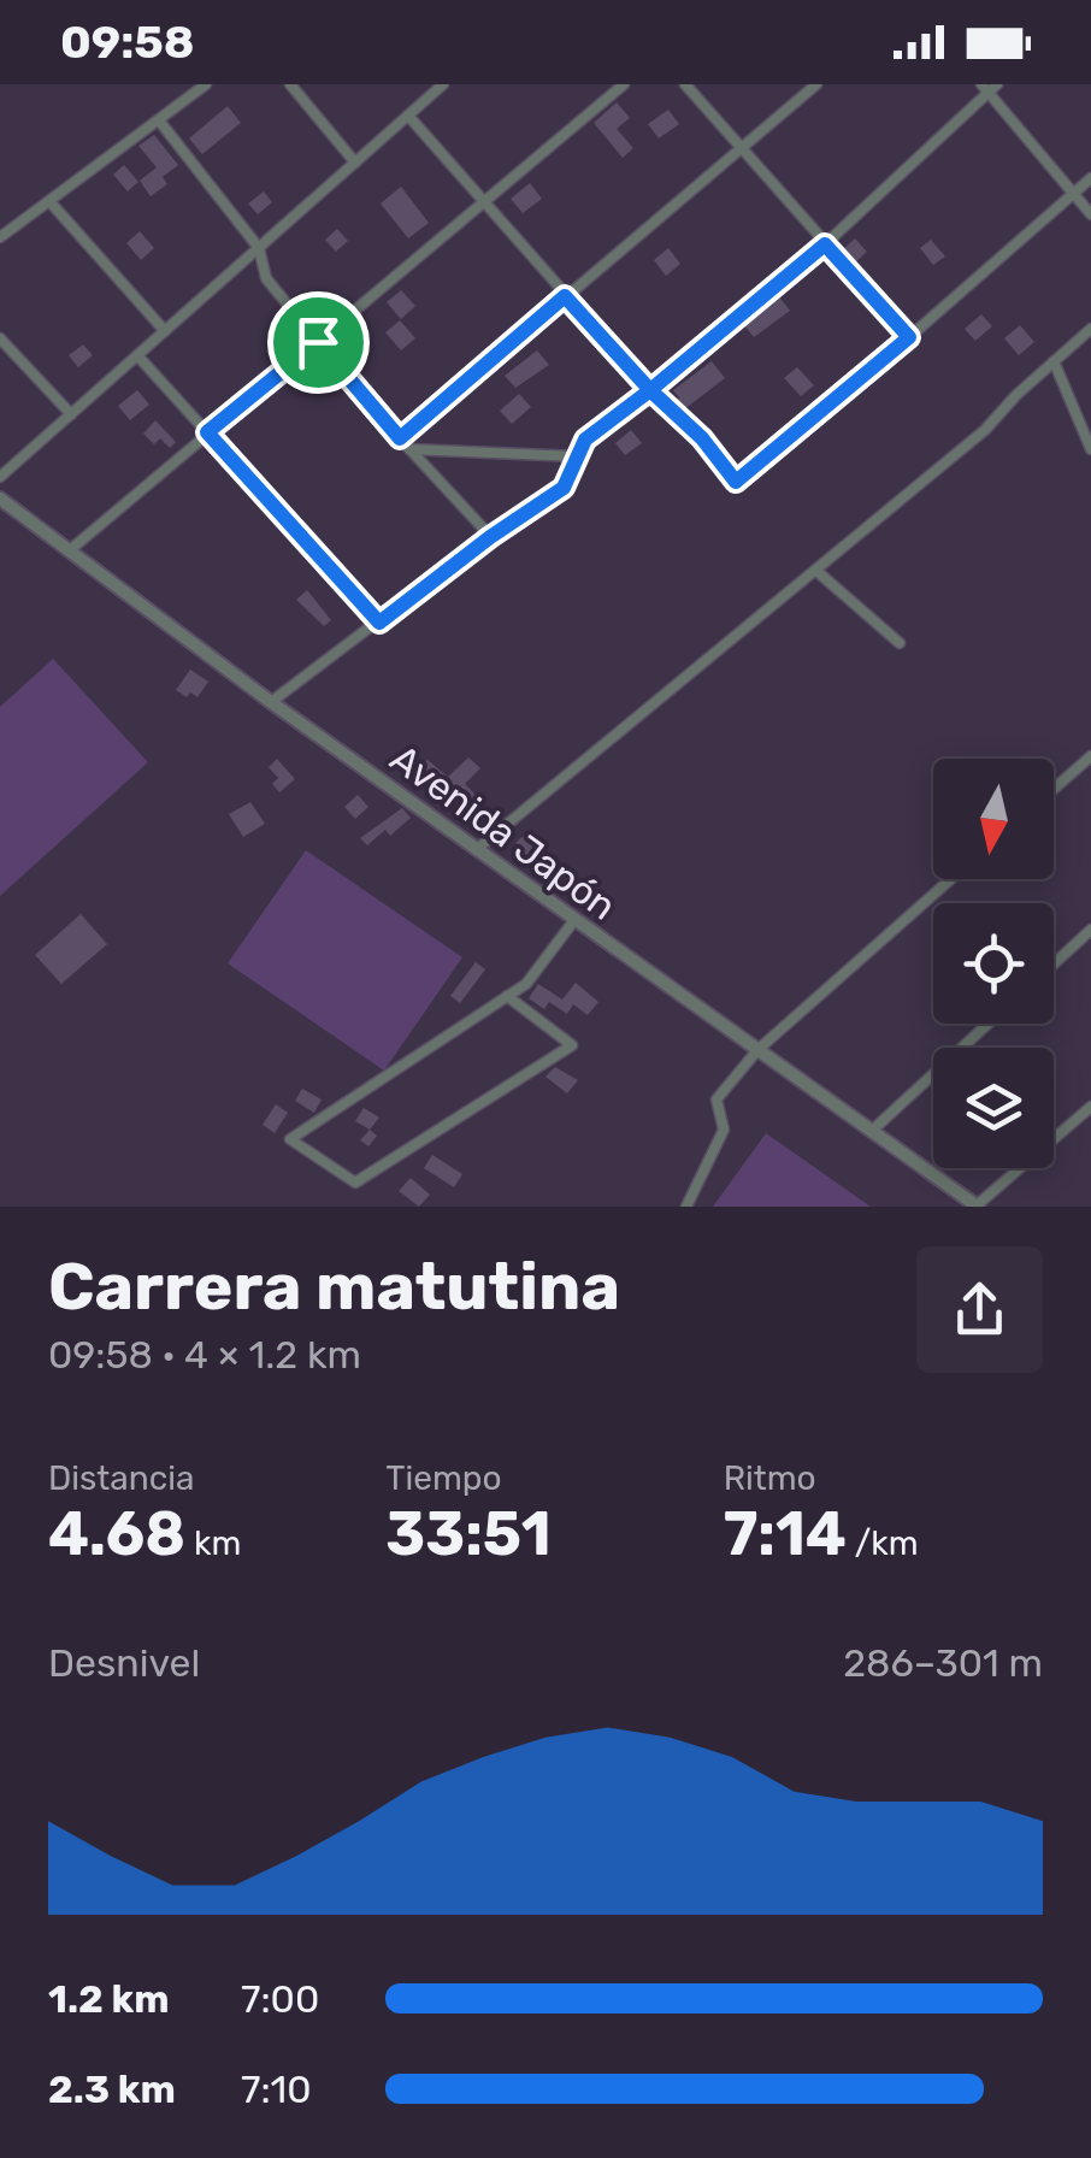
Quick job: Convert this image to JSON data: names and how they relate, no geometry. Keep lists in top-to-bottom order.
{
  "streets": {
    "street": ["Avenida Japón"]
  },
  "north": "bottom",
  "page": {
    "status": "09:58",
    "heading": ["Carrera matutina", "09:58 · 4 × 1.2 km"],
    "stats": [
      ["Distancia", "4.68 km"],
      ["Tiempo", "33:51"],
      ["Ritmo", "7:14 /km"]
    ],
    "chart": ["Desnivel", "286–301 m"],
    "list": [
      {
        "name": "1.2 km",
        "note": "7:00"
      },
      {
        "name": "2.3 km",
        "note": "7:10"
      }
    ]
  }
}
